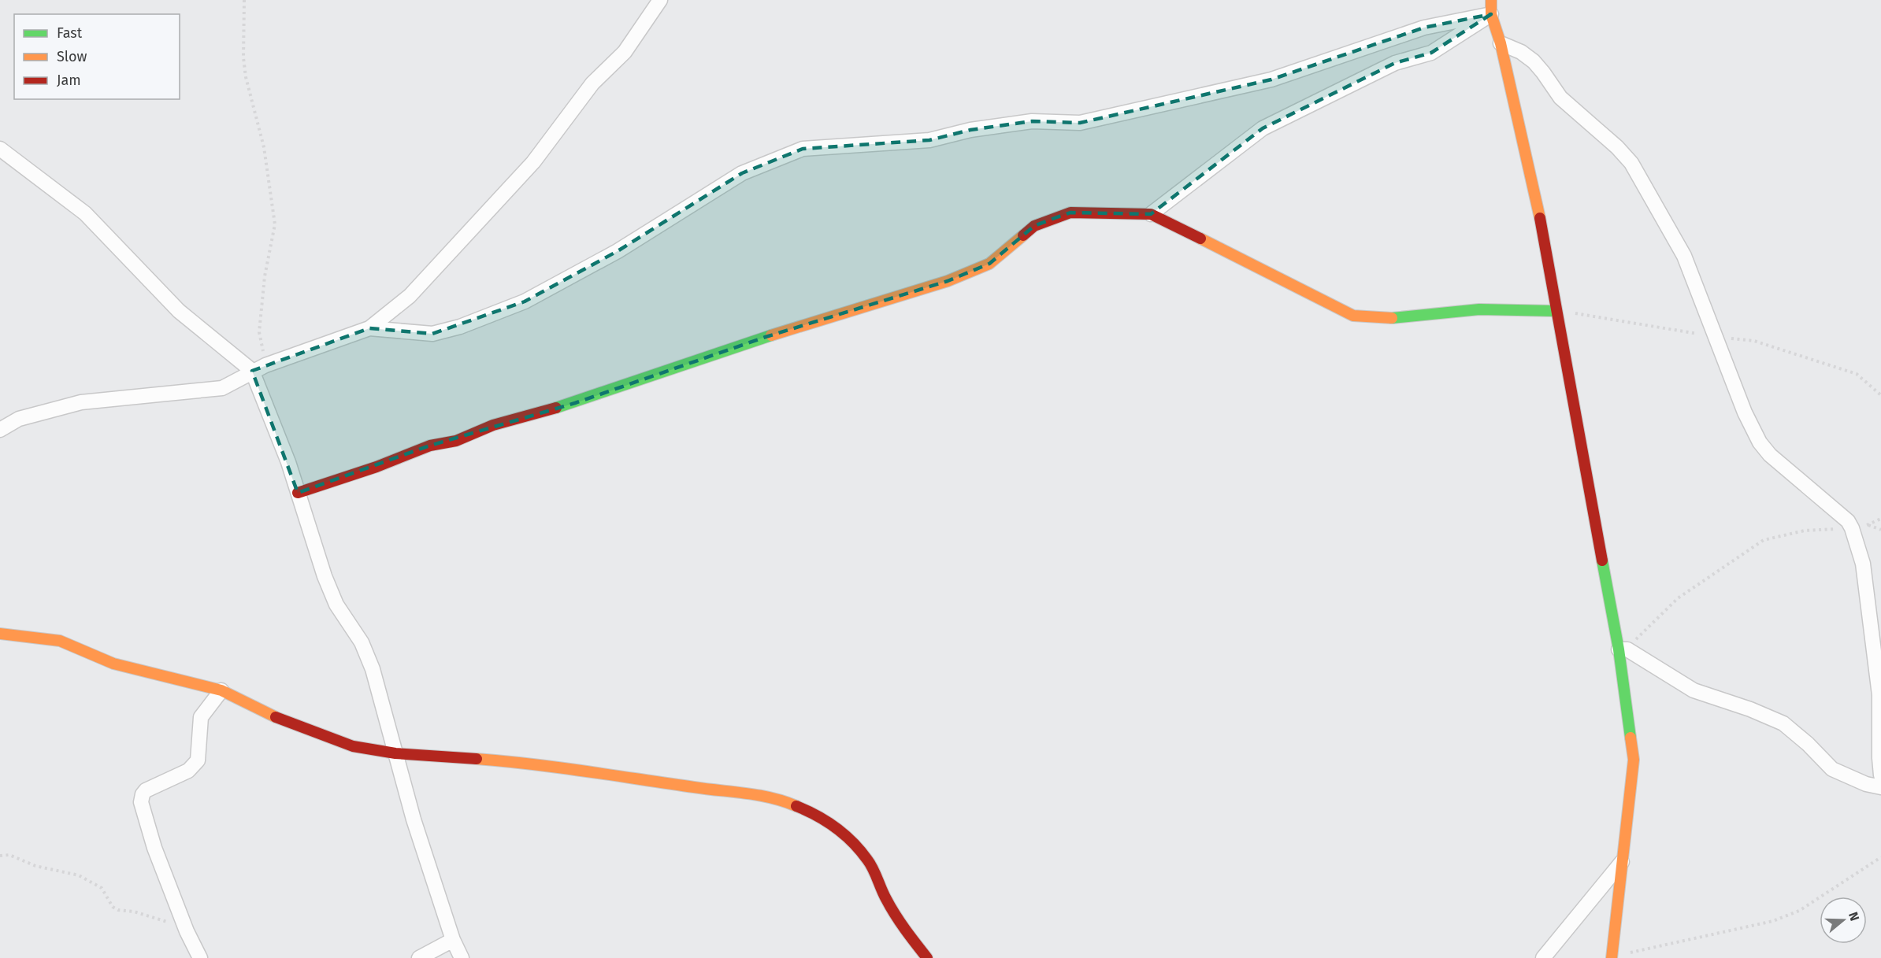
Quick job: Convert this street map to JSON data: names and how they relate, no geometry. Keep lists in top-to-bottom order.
{
  "legend": ["Fast", "Slow", "Jam"],
  "north": "right"
}
